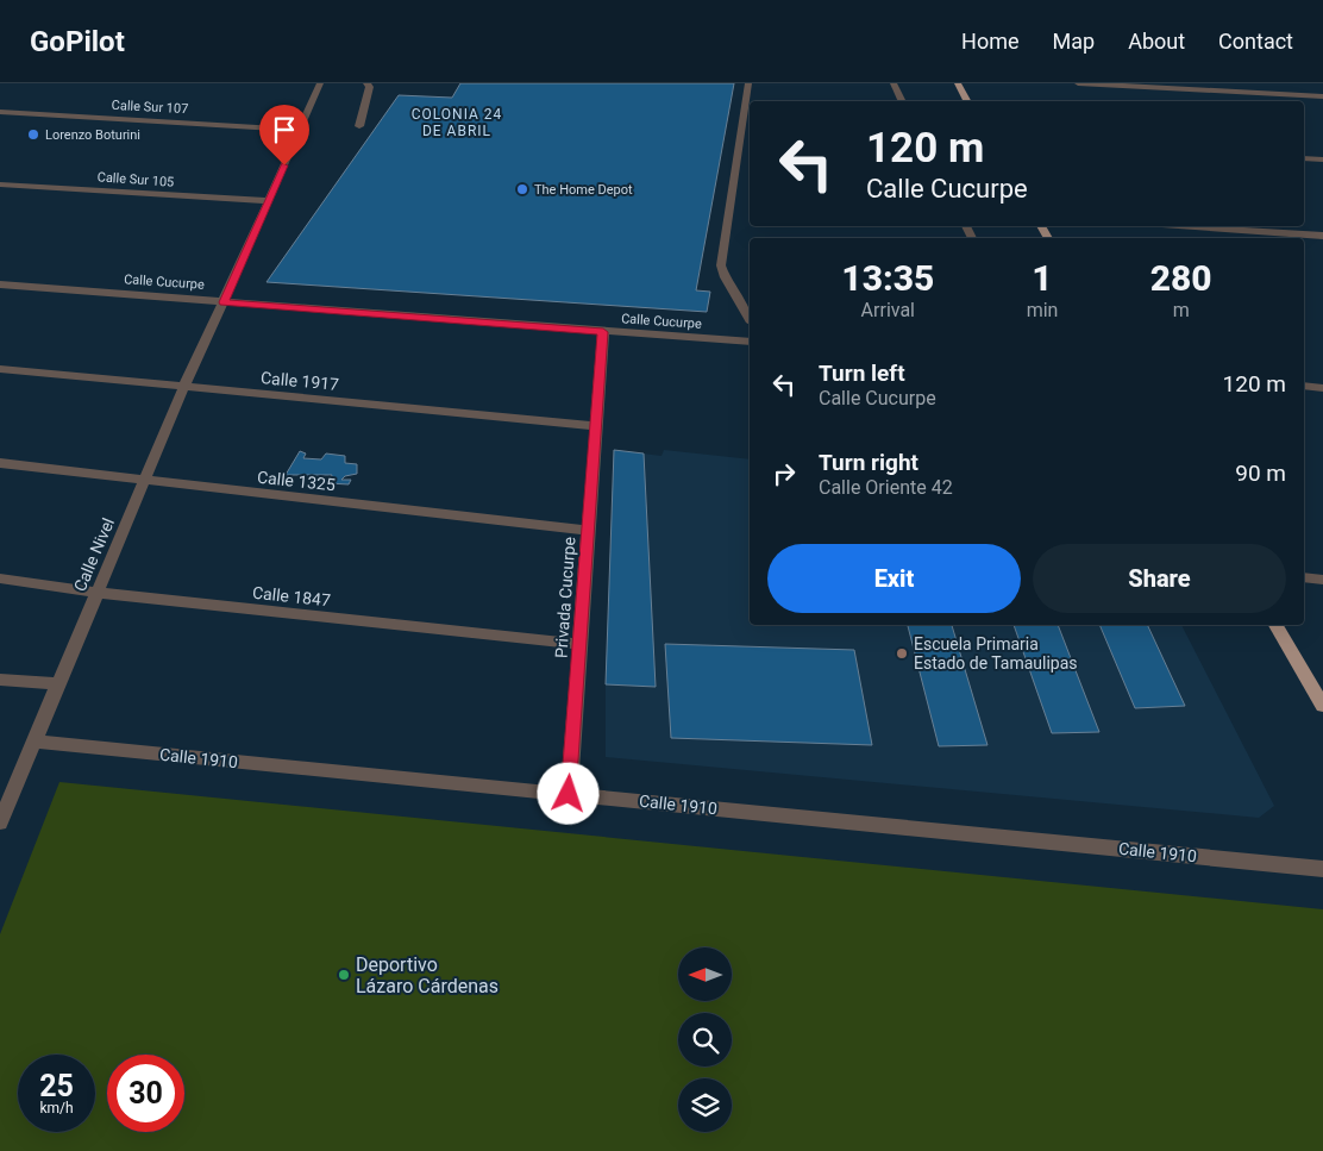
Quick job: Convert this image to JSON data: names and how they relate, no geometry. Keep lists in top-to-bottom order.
{
  "streets": {
    "street": [
      "Calle Sur 107",
      "Calle Sur 105",
      "Calle Cucurpe",
      "Calle 1917",
      "Calle 1325",
      "Calle Nivel",
      "Calle 1847",
      "Privada Cucurpe",
      "Calle 1910"
    ]
  },
  "crossings": [
    ["Calle Sur 107", "Calle Nivel"],
    ["Calle Sur 105", "Calle Nivel"],
    ["Calle Cucurpe", "Calle Nivel"],
    ["Calle Cucurpe", "Privada Cucurpe"],
    ["Calle 1917", "Calle Nivel"],
    ["Calle 1917", "Privada Cucurpe"],
    ["Calle 1325", "Calle Nivel"],
    ["Calle 1325", "Privada Cucurpe"],
    ["Calle Nivel", "Calle 1847"],
    ["Calle Nivel", "Calle 1910"],
    ["Calle 1847", "Privada Cucurpe"],
    ["Privada Cucurpe", "Calle 1910"]
  ],
  "districts": ["COLONIA 24 DE ABRIL"],
  "places": [
    "Lorenzo Boturini",
    "The Home Depot",
    "Escuela Primaria Estado de Tamaulipas",
    "Deportivo Lázaro Cárdenas"
  ],
  "north": "left",
  "page": {
    "header": "GoPilot",
    "nav": [
      "Home",
      "Map",
      "About",
      "Contact"
    ],
    "turn": ["120 m", "Calle Cucurpe"],
    "eta": [
      "13:35",
      "Arrival",
      "1",
      "min",
      "280",
      "m"
    ],
    "list": [
      {
        "name": "Turn left",
        "note": "Calle Cucurpe",
        "value": "120 m"
      },
      {
        "name": "Turn right",
        "note": "Calle Oriente 42",
        "value": "90 m"
      }
    ],
    "buttons": ["Exit", "Share"],
    "speed": "25 km/h",
    "limit": "30"
  }
}
